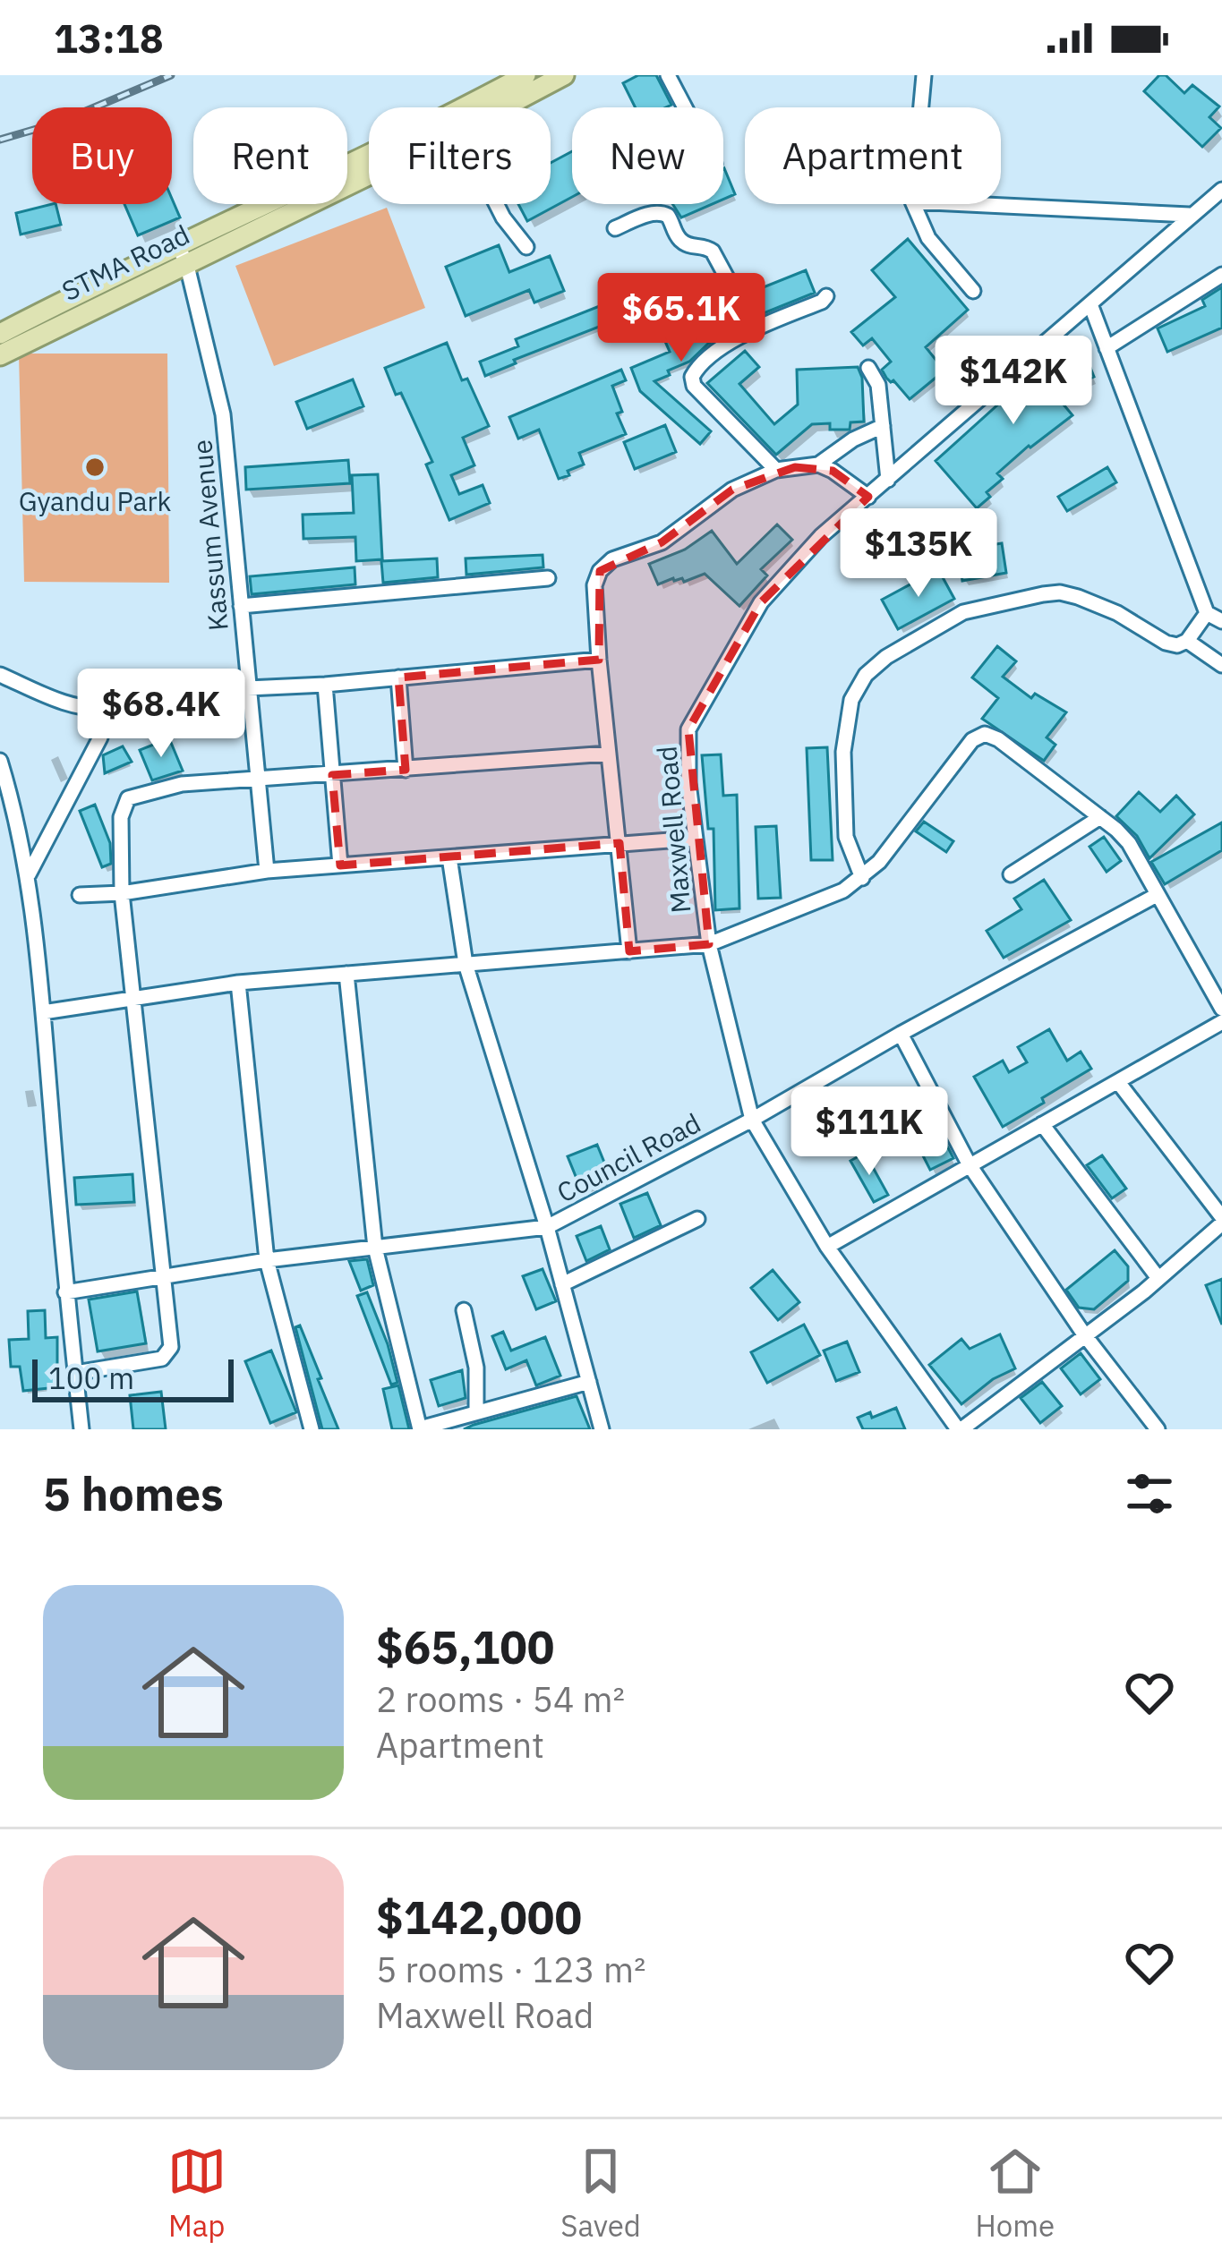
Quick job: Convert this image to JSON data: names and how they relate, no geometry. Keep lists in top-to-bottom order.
{
  "streets": {
    "main road": ["STMA Road"],
    "street": ["Kassum Avenue", "Maxwell Road", "Council Road"]
  },
  "crossings": [
    ["STMA Road", "Kassum Avenue"],
    ["Maxwell Road", "Council Road"]
  ],
  "places": ["Gyandu Park"],
  "scale_bar": "100 m",
  "page": {
    "status": "13:18",
    "chip": [
      "Buy",
      "Rent",
      "Filters",
      "New",
      "Apartment"
    ],
    "price": [
      "$65.1K",
      "$142K",
      "$135K",
      "$68.4K",
      "$111K"
    ],
    "scale": "100 m",
    "heading": "5 homes",
    "list": [
      {
        "name": "$65,100",
        "note": "2 rooms · 54 m² · Apartment"
      },
      {
        "name": "$142,000",
        "note": "5 rooms · 123 m² · Maxwell Road"
      }
    ],
    "tabs": ["Map", "Saved", "Home"]
  }
}
